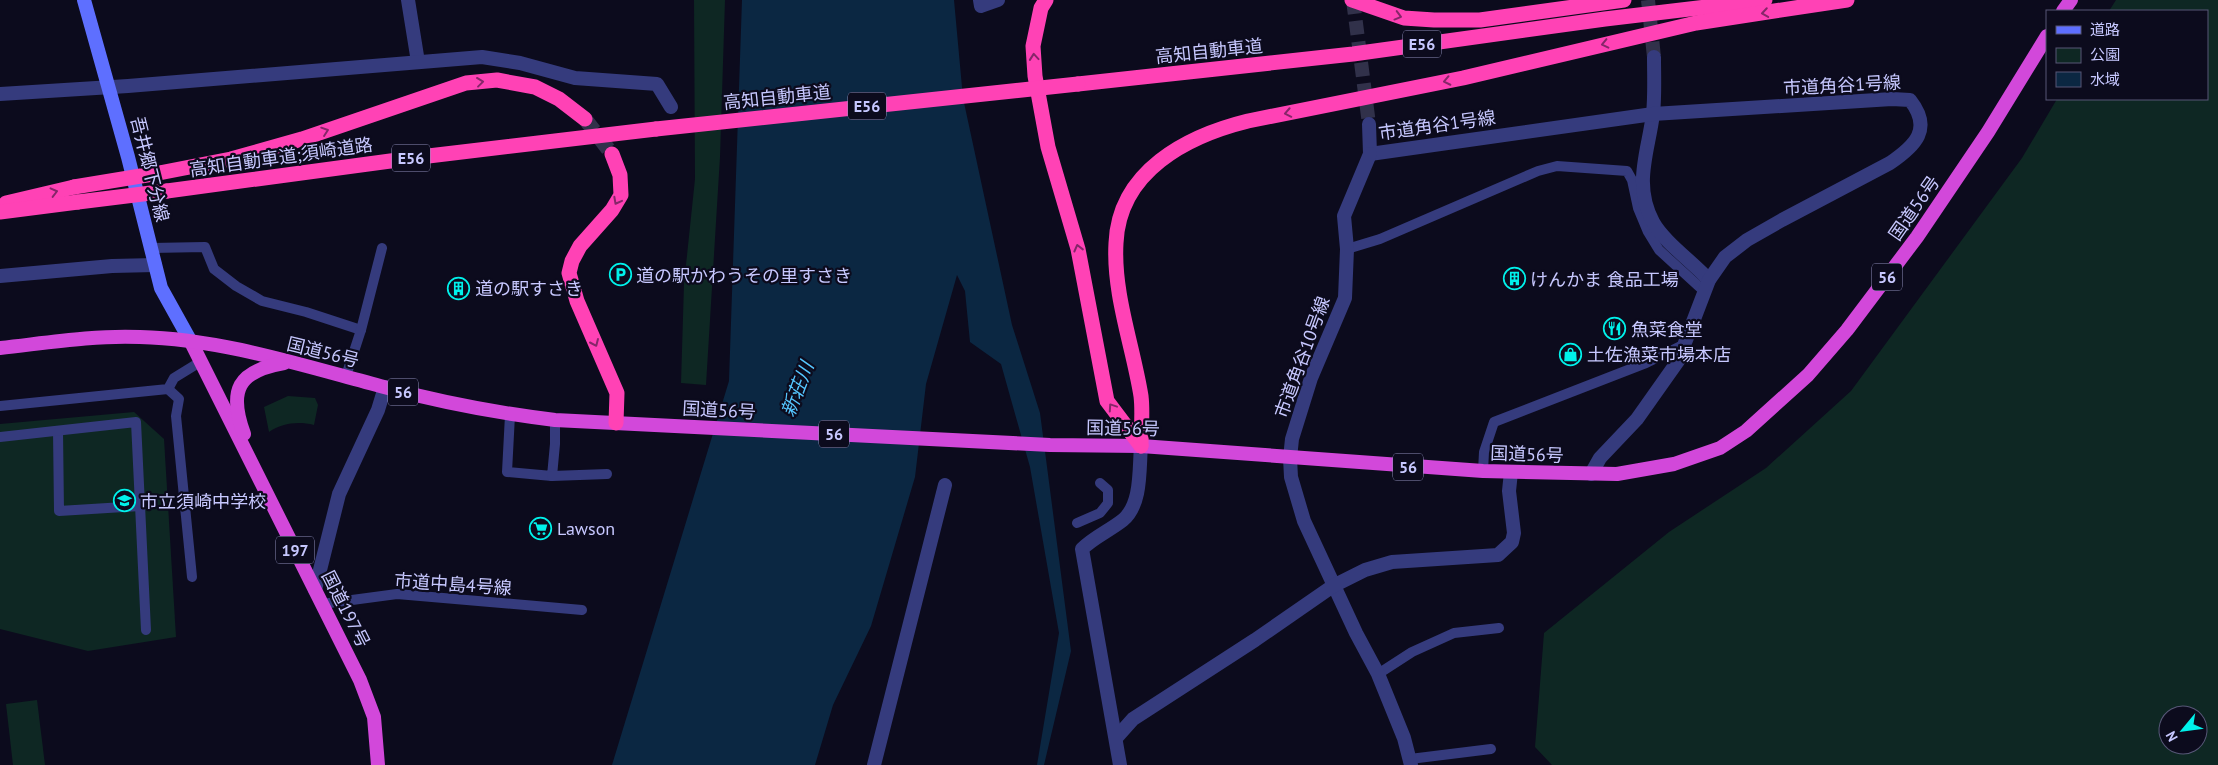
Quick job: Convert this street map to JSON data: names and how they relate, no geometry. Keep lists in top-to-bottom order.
{
  "streets": {
    "highway": [
      "E56",
      "高知自動車道",
      "高知自動車道;須崎道路",
      "国道56号",
      "56",
      "197",
      "国道197号"
    ],
    "main road": ["吾井郷下分線"],
    "street": ["市道角谷1号線", "市道角谷10号線"],
    "lane": ["市道中島4号線"]
  },
  "crossings": [
    ["高知自動車道", "高知自動車道;須崎道路"],
    ["市道角谷1号線", "国道56号"],
    ["市道角谷1号線", "市道角谷10号線"],
    ["吾井郷下分線", "国道56号"],
    ["吾井郷下分線", "国道197号"],
    ["国道56号", "市道角谷10号線"],
    ["国道56号", "国道197号"],
    ["市道中島4号線", "国道197号"]
  ],
  "water": ["新荘川"],
  "places": {
    "parking": ["道の駅かわうその里すさき"],
    "building": ["けんかま 食品工場", "道の駅すさき"],
    "restaurant": ["魚菜食堂"],
    "shop": ["土佐漁菜市場本店"],
    "school or university": ["市立須崎中学校"],
    "supermarket": ["Lawson"]
  },
  "legend": ["道路", "公園", "水域"],
  "north": "bottom left"
}
